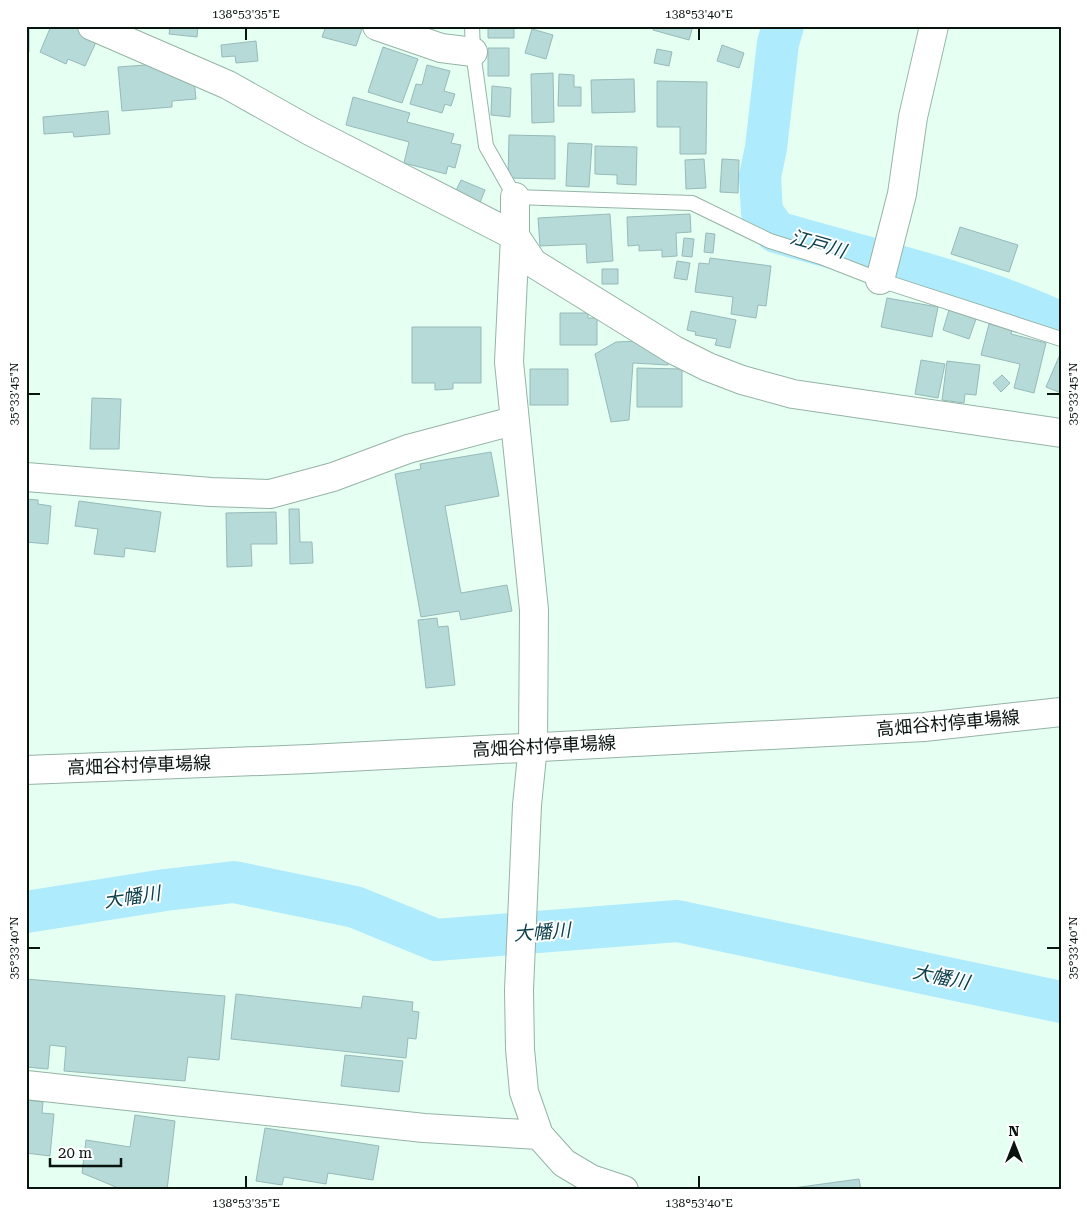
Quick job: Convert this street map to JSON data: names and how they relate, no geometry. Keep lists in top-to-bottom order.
{
  "streets": {
    "street": ["高畑谷村停車場線"]
  },
  "water": ["江戸川", "大幡川"],
  "scale_bar": "20 m",
  "north": "top",
  "coordinates": [
    "138°53'35\"E",
    "138°53'40\"E",
    "35°33'45\"N",
    "35°33'40\"N"
  ]
}
